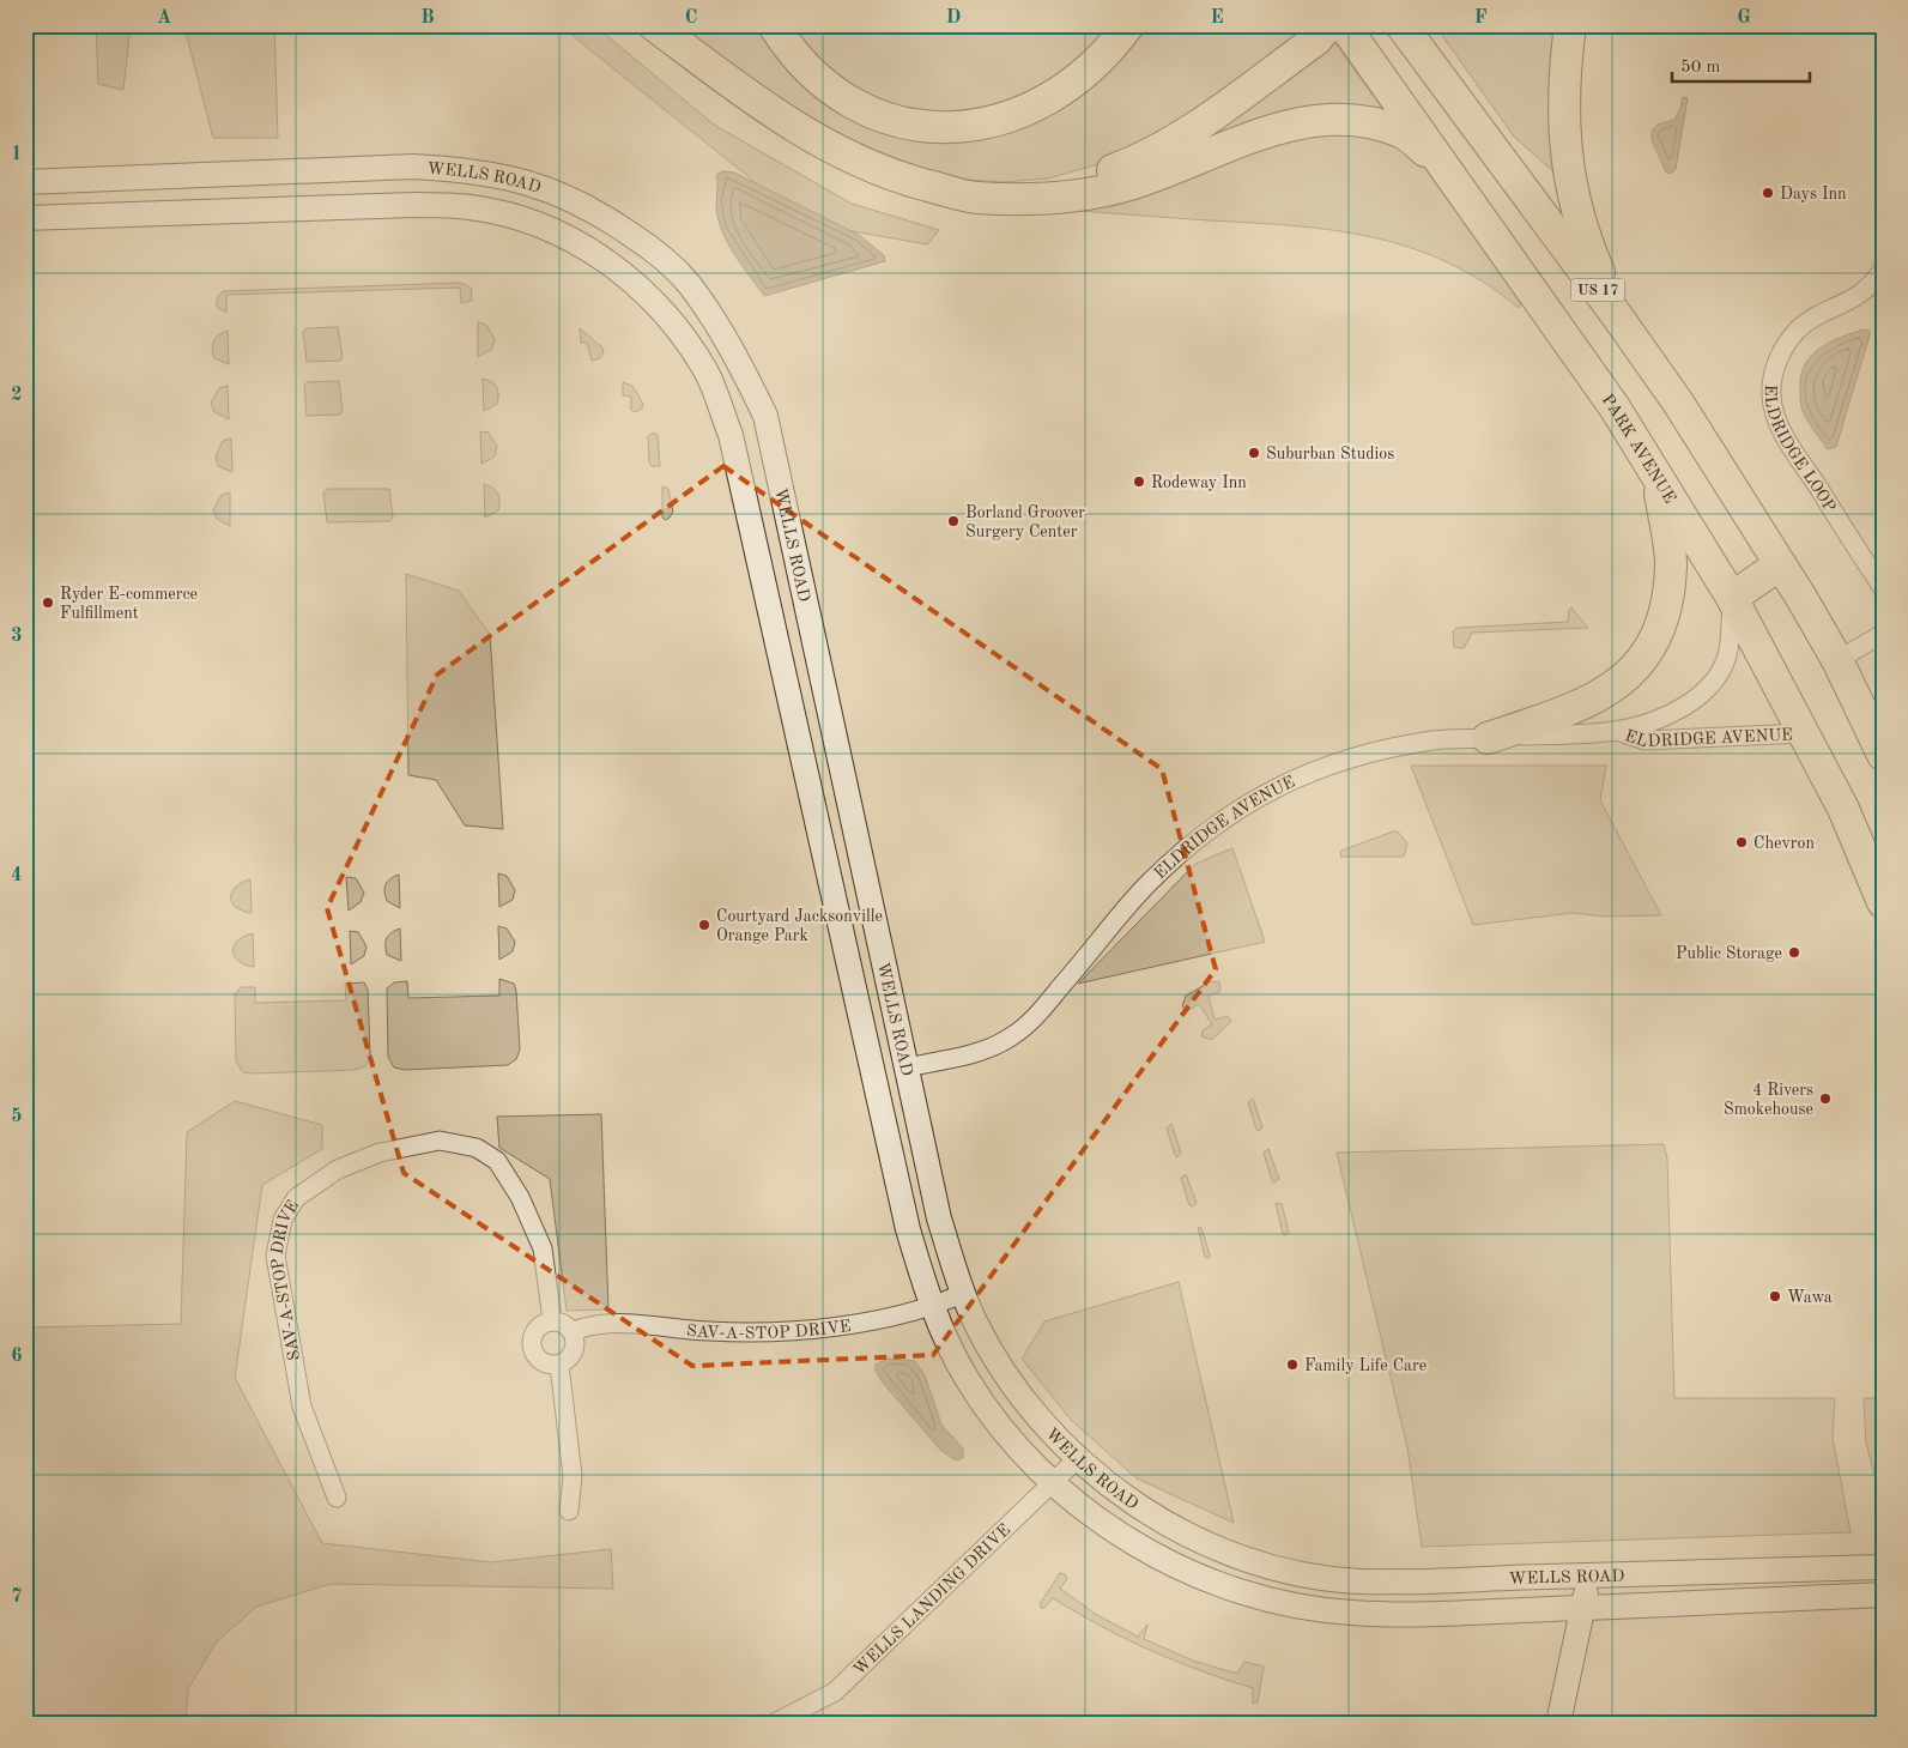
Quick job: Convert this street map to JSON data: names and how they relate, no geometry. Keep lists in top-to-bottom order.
{
  "streets": {
    "highway": ["US 17", "PARK AVENUE"],
    "main road": ["WELLS ROAD"],
    "street": [
      "ELDRIDGE LOOP",
      "ELDRIDGE AVENUE",
      "SAV-A-STOP DRIVE",
      "WELLS LANDING DRIVE"
    ]
  },
  "crossings": [
    ["WELLS ROAD", "ELDRIDGE AVENUE"],
    ["WELLS ROAD", "SAV-A-STOP DRIVE"],
    ["WELLS ROAD", "WELLS LANDING DRIVE"],
    ["PARK AVENUE", "ELDRIDGE AVENUE"]
  ],
  "places": [
    "Days Inn",
    "Suburban Studios",
    "Rodeway Inn",
    "Borland Groover Surgery Center",
    "Ryder E-commerce Fulfillment",
    "Chevron",
    "Courtyard Jacksonville Orange Park",
    "Public Storage",
    "4 Rivers Smokehouse",
    "Wawa",
    "Family Life Care"
  ],
  "scale_bar": "50 m",
  "grid": {
    "columns": [
      "A",
      "B",
      "C",
      "D",
      "E",
      "F",
      "G"
    ],
    "rows": [
      "1",
      "2",
      "3",
      "4",
      "5",
      "6",
      "7"
    ]
  }
}
